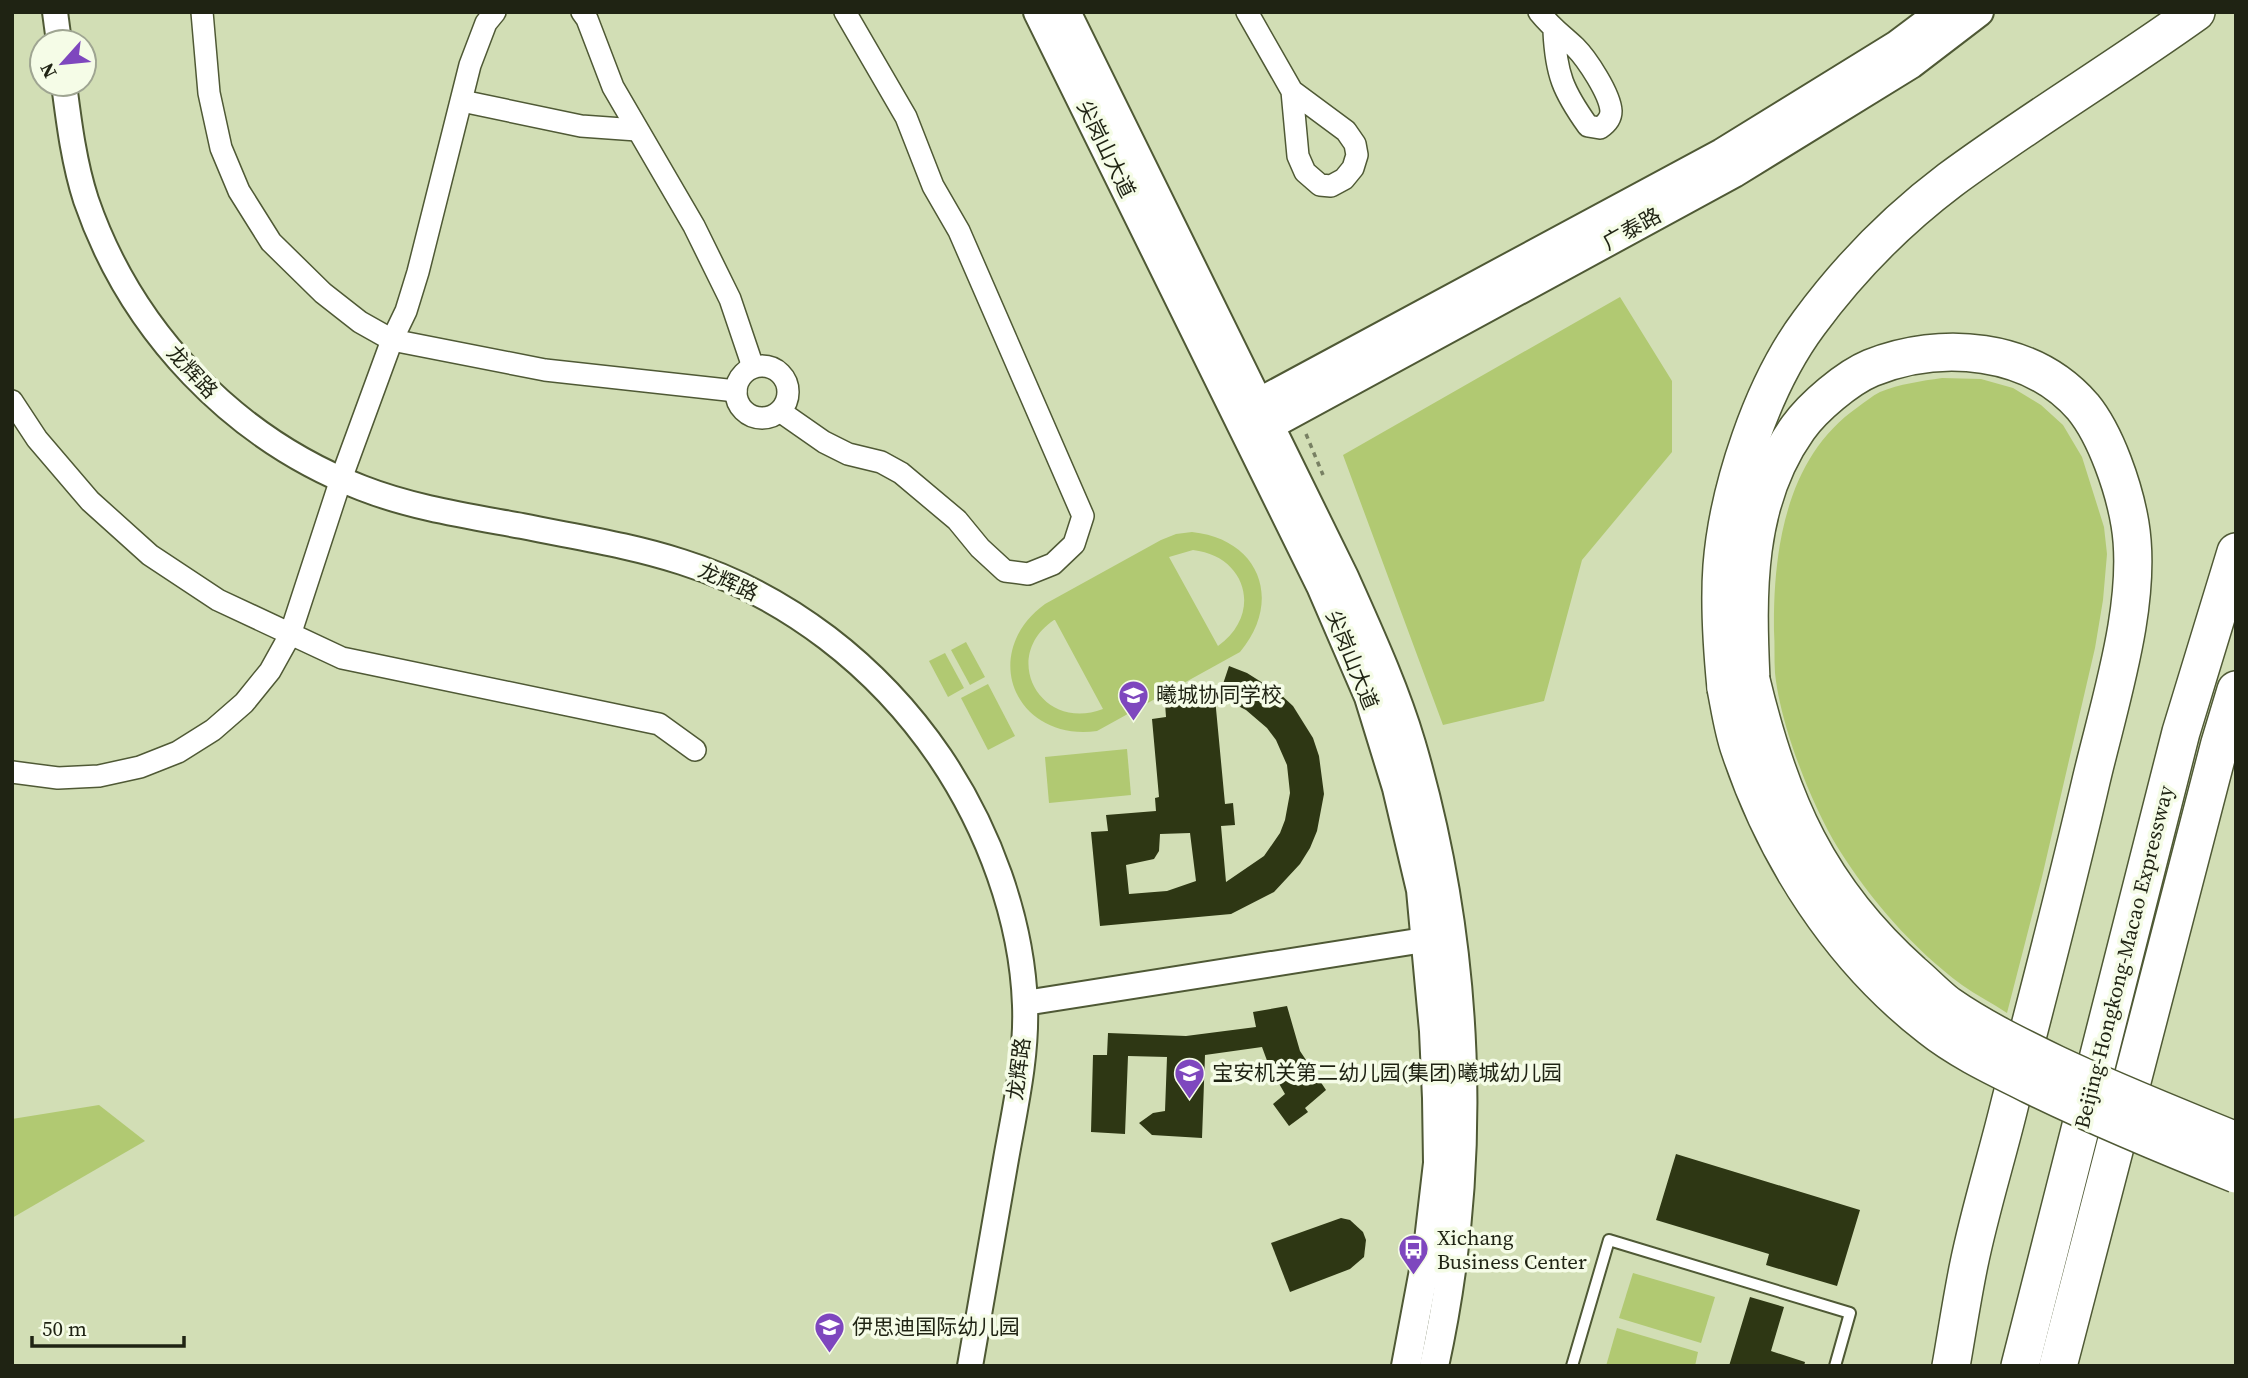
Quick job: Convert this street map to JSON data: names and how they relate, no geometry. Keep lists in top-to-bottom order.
{
  "streets": {
    "highway": ["Beijing-Hongkong-Macao Expressway"],
    "main road": ["尖岗山大道", "广泰路"],
    "street": ["龙辉路"]
  },
  "crossings": [
    ["尖岗山大道", "广泰路"]
  ],
  "places": {
    "school or university": ["曦城协同学校", "宝安机关第二幼儿园(集团)曦城幼儿园", "伊思迪国际幼儿园"],
    "bus stop": ["Xichang Business Center"]
  },
  "scale_bar": "50 m",
  "north": "bottom left"
}
